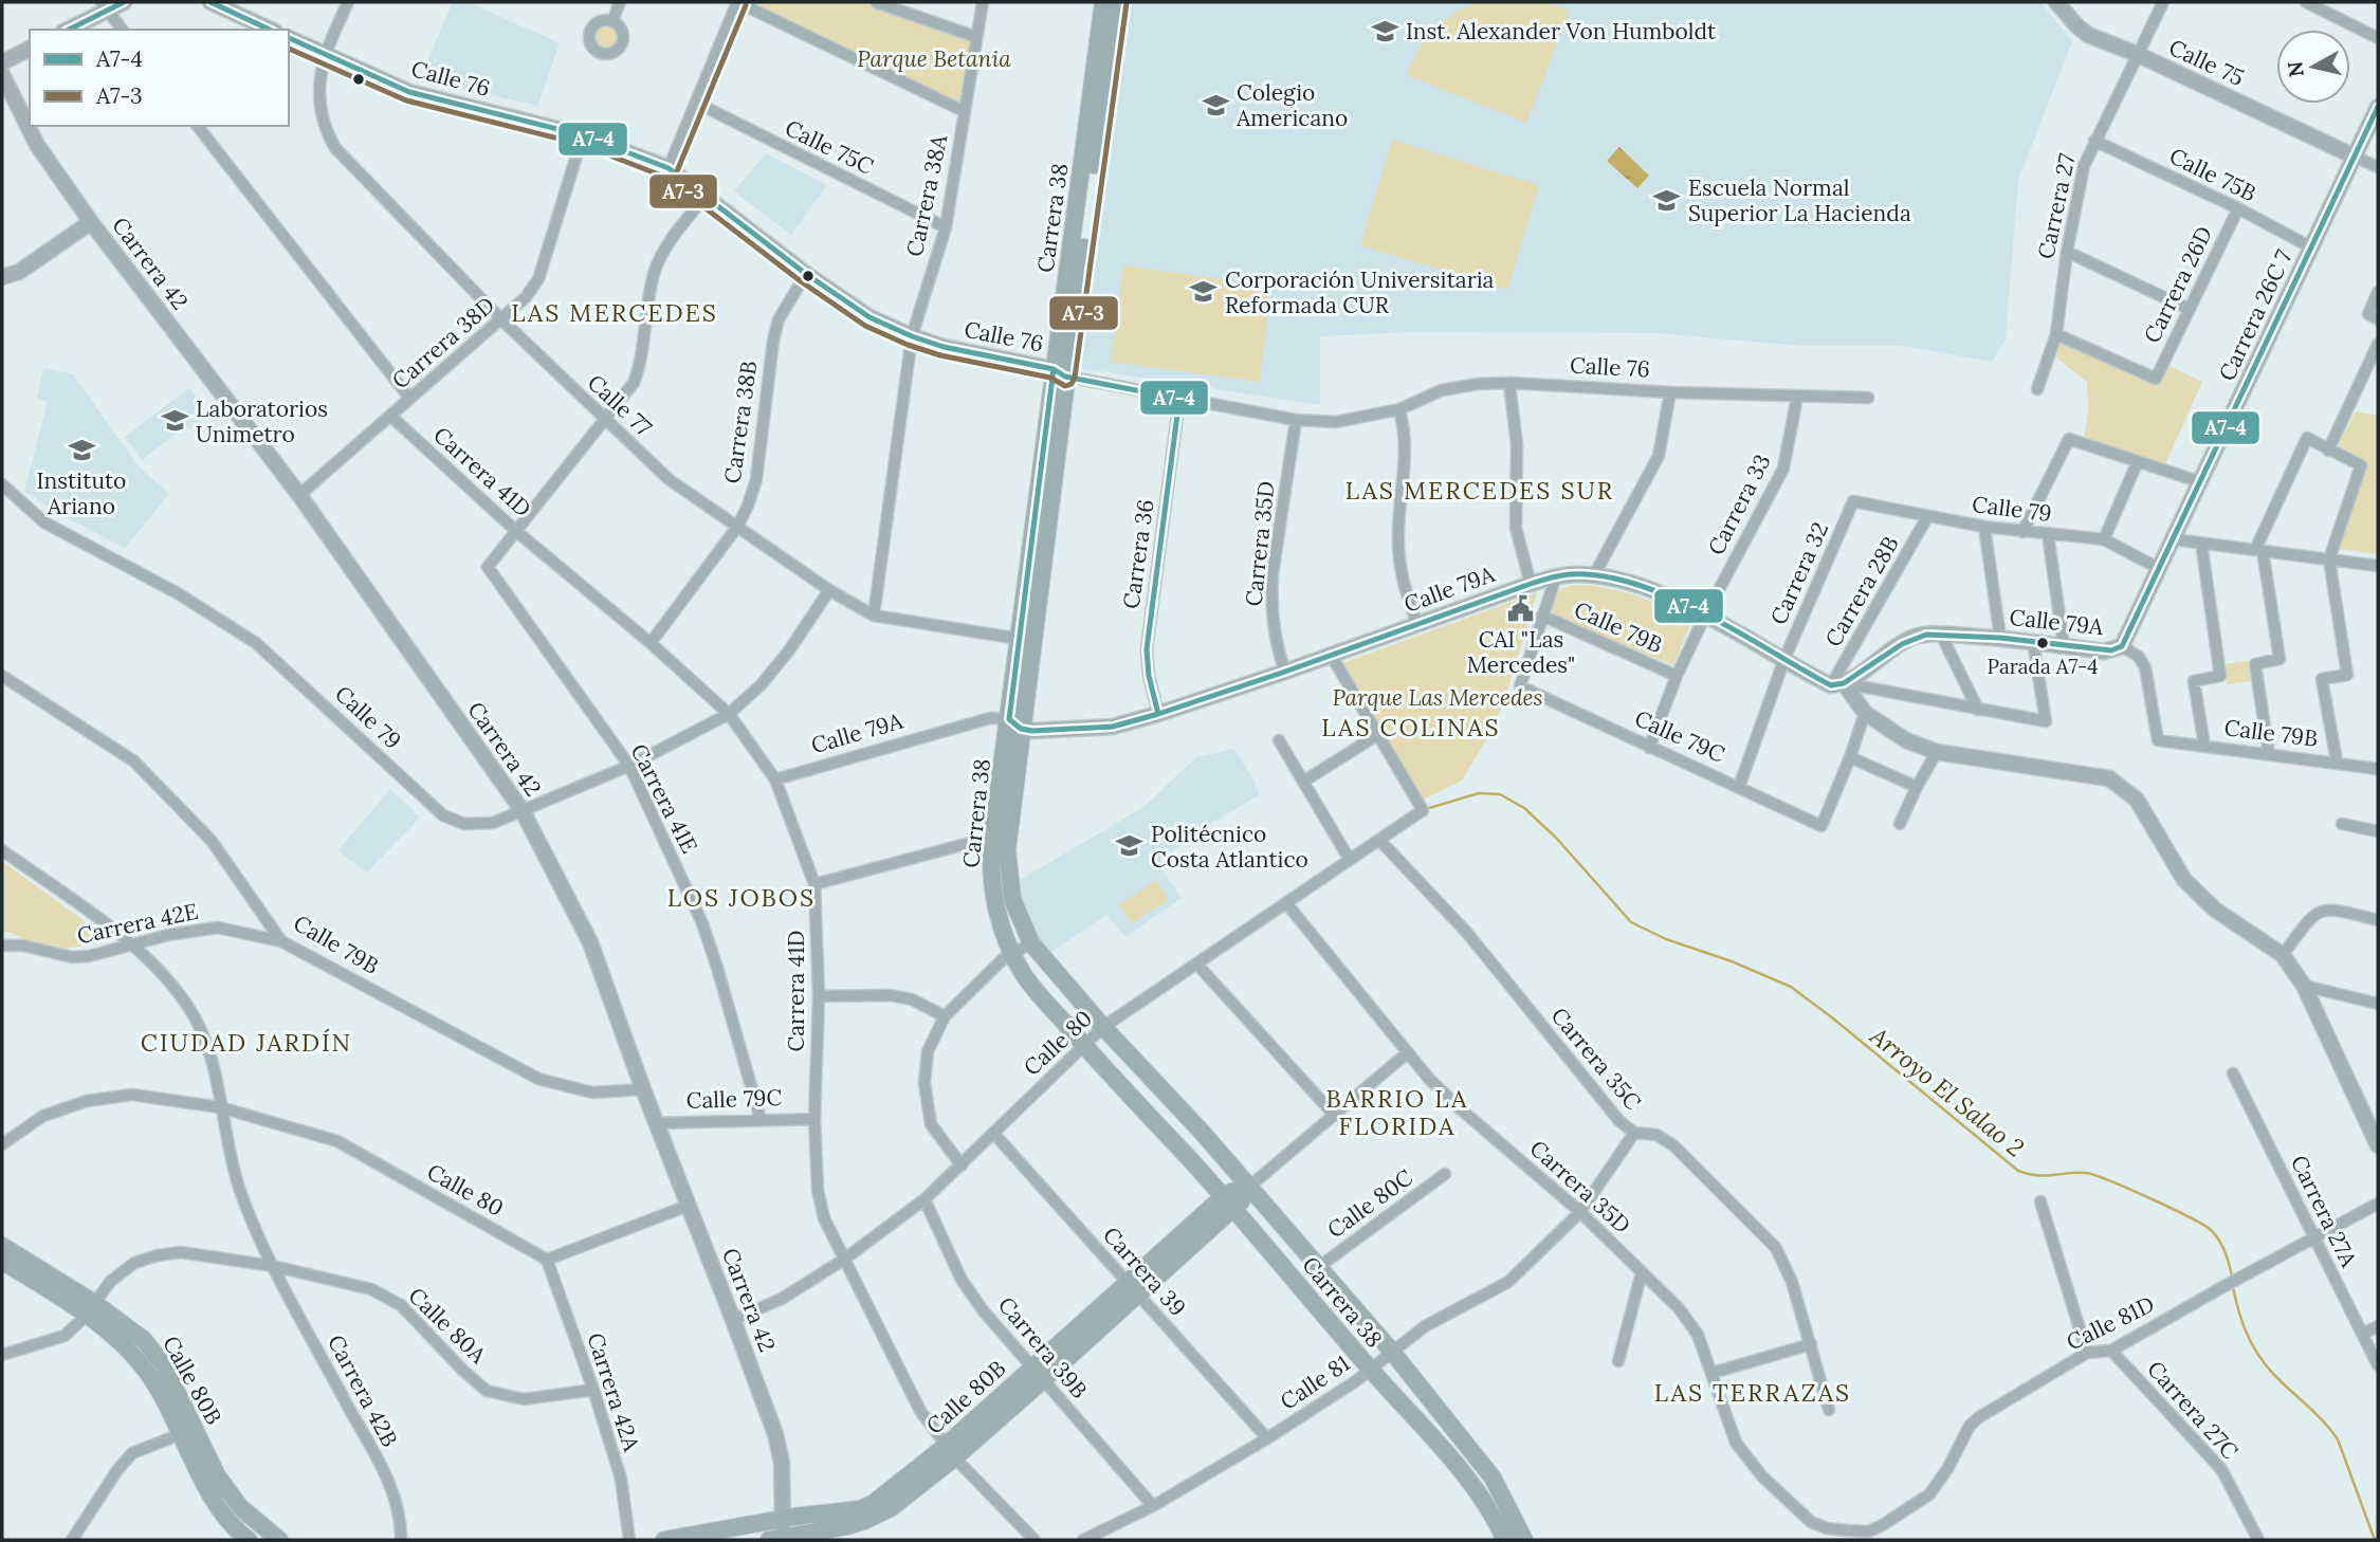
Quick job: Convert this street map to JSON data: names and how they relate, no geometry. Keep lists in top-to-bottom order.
{
  "streets": {
    "main road": ["Carrera 38", "Calle 80B"],
    "street": [
      "Calle 75",
      "Calle 76",
      "Calle 75C",
      "Calle 75B",
      "Carrera 38A",
      "Carrera 27",
      "Carrera 42",
      "Carrera 26D",
      "Carrera 26C 7",
      "Carrera 38D",
      "Calle 77",
      "Carrera 38B",
      "Carrera 41D",
      "Carrera 33",
      "Calle 79",
      "Carrera 35D",
      "Carrera 36",
      "Carrera 32",
      "Calle 79A",
      "Carrera 28B",
      "Calle 79B",
      "Calle 79C",
      "Carrera 41E",
      "Carrera 42E",
      "Calle 80",
      "Carrera 35C",
      "Calle 80C",
      "Carrera 27A",
      "Carrera 39",
      "Calle 81D",
      "Calle 80A",
      "Carrera 39B",
      "Calle 81",
      "Carrera 42B",
      "Carrera 42A",
      "Carrera 27C"
    ]
  },
  "crossings": [
    ["Calle 75", "Carrera 27"],
    ["Calle 75", "Carrera 26C 7"],
    ["Calle 76", "Carrera 38A"],
    ["Calle 76", "Carrera 38"],
    ["Calle 76", "Carrera 38D"],
    ["Calle 76", "Calle 77"],
    ["Calle 76", "Carrera 38B"],
    ["Calle 76", "Carrera 33"],
    ["Calle 76", "Carrera 35D"],
    ["Calle 76", "Carrera 36"],
    ["Calle 75C", "Carrera 38A"],
    ["Calle 75B", "Carrera 27"],
    ["Calle 75B", "Carrera 26D"],
    ["Calle 75B", "Carrera 26C 7"],
    ["Carrera 38A", "Calle 77"],
    ["Carrera 27", "Carrera 26D"],
    ["Carrera 38", "Calle 77"],
    ["Carrera 38", "Calle 79A"],
    ["Carrera 38", "Calle 80"],
    ["Carrera 38", "Calle 80C"],
    ["Carrera 38", "Calle 80B"],
    ["Carrera 38", "Calle 81"],
    ["Carrera 42", "Carrera 38D"],
    ["Carrera 42", "Calle 79"],
    ["Carrera 42", "Calle 79B"],
    ["Carrera 42", "Calle 79C"],
    ["Carrera 42", "Calle 80"],
    ["Carrera 42", "Calle 80B"],
    ["Carrera 26C 7", "Calle 79"],
    ["Carrera 26C 7", "Calle 79A"],
    ["Carrera 26C 7", "Calle 79B"],
    ["Carrera 38D", "Calle 77"],
    ["Carrera 38D", "Carrera 41D"],
    ["Calle 77", "Carrera 38B"],
    ["Carrera 38B", "Carrera 41D"],
    ["Carrera 41D", "Calle 79"],
    ["Carrera 41D", "Calle 79A"],
    ["Carrera 41D", "Calle 79C"],
    ["Carrera 41D", "Carrera 41E"],
    ["Carrera 41D", "Calle 80"],
    ["Carrera 41D", "Calle 80B"],
    ["Carrera 33", "Calle 79A"],
    ["Carrera 33", "Calle 79B"],
    ["Carrera 33", "Calle 79C"],
    ["Calle 79", "Carrera 32"],
    ["Calle 79", "Carrera 28B"],
    ["Calle 79", "Carrera 41E"],
    ["Carrera 35D", "Calle 79A"],
    ["Carrera 35D", "Calle 80"],
    ["Carrera 35D", "Calle 81D"],
    ["Carrera 35D", "Calle 80B"],
    ["Carrera 35D", "Calle 81"],
    ["Carrera 36", "Calle 79A"],
    ["Carrera 32", "Calle 79A"],
    ["Carrera 32", "Calle 79C"],
    ["Calle 79A", "Carrera 28B"],
    ["Calle 79A", "Calle 79B"],
    ["Calle 79B", "Calle 79C"],
    ["Calle 79B", "Carrera 42E"],
    ["Calle 79C", "Carrera 41E"],
    ["Calle 80", "Carrera 35C"],
    ["Calle 80", "Carrera 39"],
    ["Calle 80", "Carrera 39B"],
    ["Calle 80", "Carrera 42A"],
    ["Carrera 35C", "Calle 81"],
    ["Carrera 27A", "Calle 81D"],
    ["Carrera 39", "Calle 80B"],
    ["Carrera 39", "Calle 81"],
    ["Calle 81D", "Carrera 27C"],
    ["Calle 80A", "Calle 80B"],
    ["Calle 80A", "Carrera 42B"],
    ["Calle 80A", "Carrera 42A"],
    ["Carrera 39B", "Calle 80B"],
    ["Carrera 39B", "Calle 81"]
  ],
  "districts": [
    "LAS MERCEDES",
    "LAS MERCEDES SUR",
    "LAS COLINAS",
    "LOS JOBOS",
    "CIUDAD JARDÍN",
    "BARRIO LA FLORIDA",
    "LAS TERRAZAS"
  ],
  "water": ["Arroyo El Salao 2"],
  "parks": ["Parque Betania", "Parque Las Mercedes"],
  "places": {
    "school or university": [
      "Inst. Alexander Von Humboldt",
      "Colegio Americano",
      "Escuela Normal Superior La Hacienda",
      "Corporación Universitaria Reformada CUR",
      "Laboratorios Unimetro",
      "Instituto Ariano",
      "Politécnico Costa Atlantico"
    ],
    "public building": ["CAI \"Las Mercedes\""],
    "other": ["Parada A7-4"]
  },
  "lines": ["transit line A7-4", "transit line A7-3"],
  "legend": ["A7-4", "A7-3"],
  "north": "left"
}
